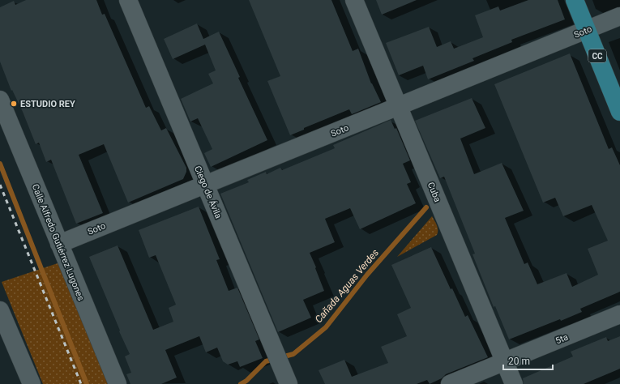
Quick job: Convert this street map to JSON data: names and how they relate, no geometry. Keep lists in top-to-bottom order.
{
  "streets": {
    "main road": ["CC"],
    "street": [
      "Soto",
      "Ciego de Ávila",
      "Cuba",
      "Calle Alfredo Gutiérrez Lugones",
      "5ta"
    ]
  },
  "crossings": [
    ["Soto", "CC"],
    ["Soto", "Ciego de Ávila"],
    ["Soto", "Cuba"],
    ["Soto", "Calle Alfredo Gutiérrez Lugones"],
    ["Cuba", "5ta"]
  ],
  "water": ["Cañada Aguas Verdes"],
  "places": ["ESTUDIO REY"],
  "scale_bar": "20 m"
}
